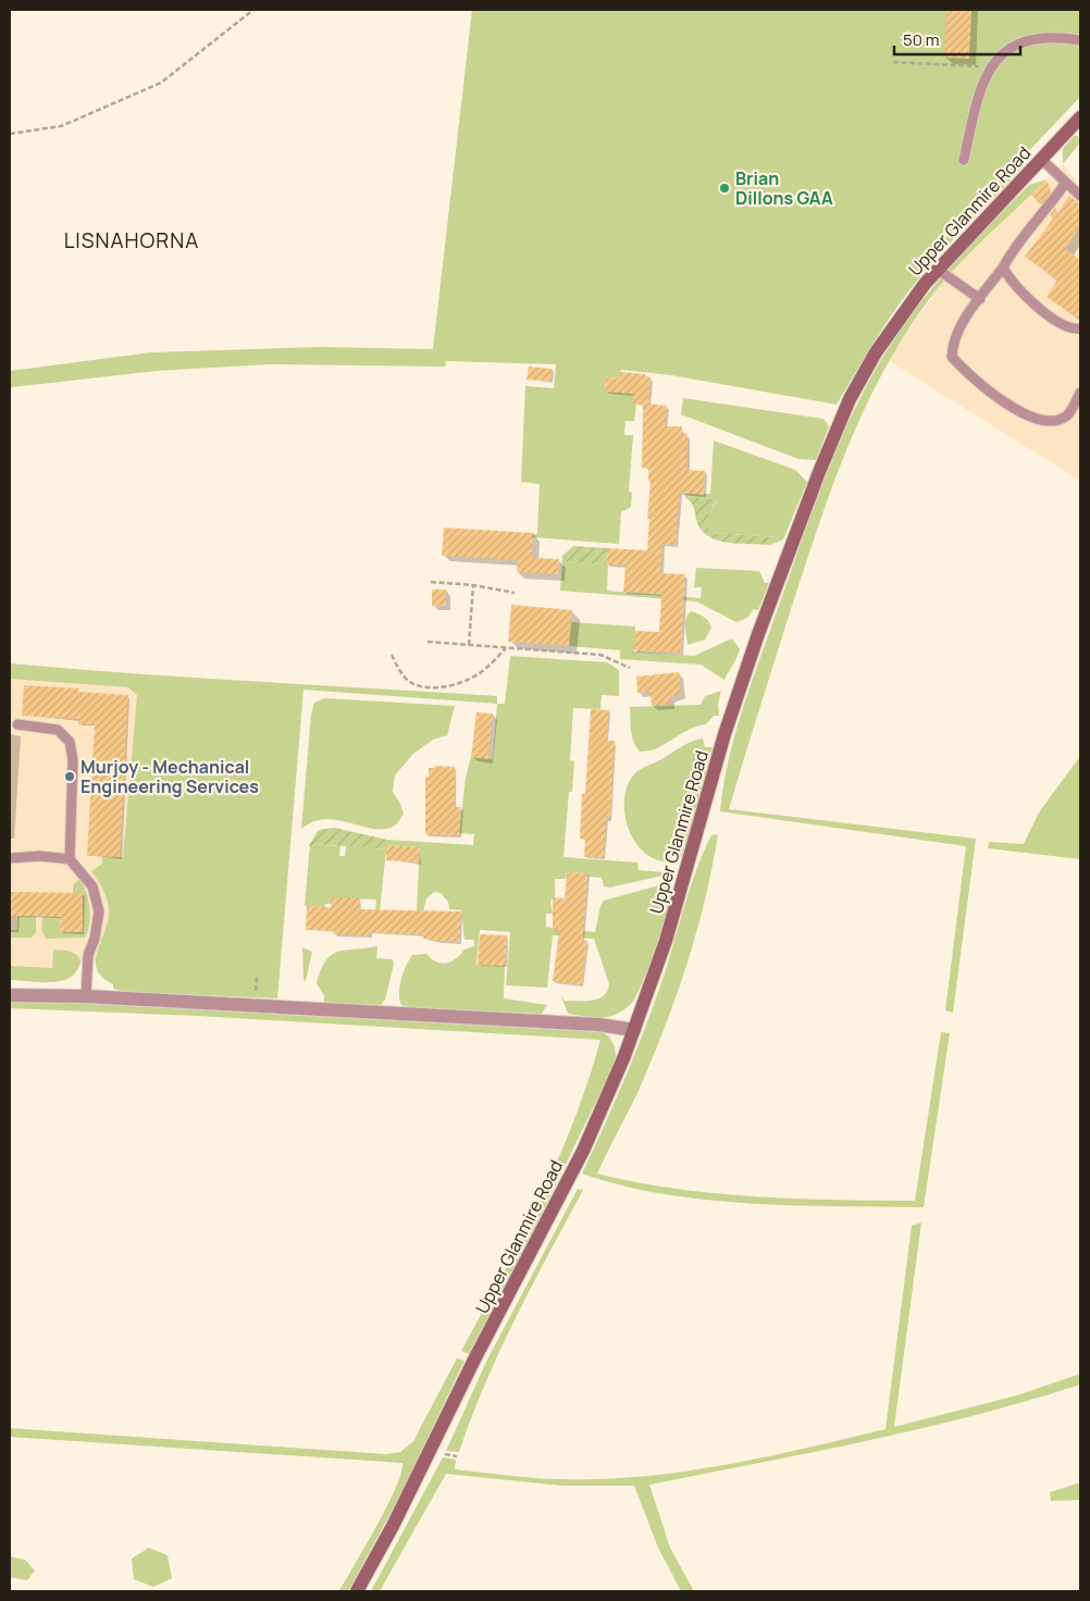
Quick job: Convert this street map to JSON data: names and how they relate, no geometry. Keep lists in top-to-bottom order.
{
  "streets": {
    "main road": ["Upper Glanmire Road"]
  },
  "districts": ["LISNAHORNA"],
  "places": ["Brian Dillons GAA", "Murjoy - Mechanical Engineering Services"],
  "scale_bar": "50 m"
}
